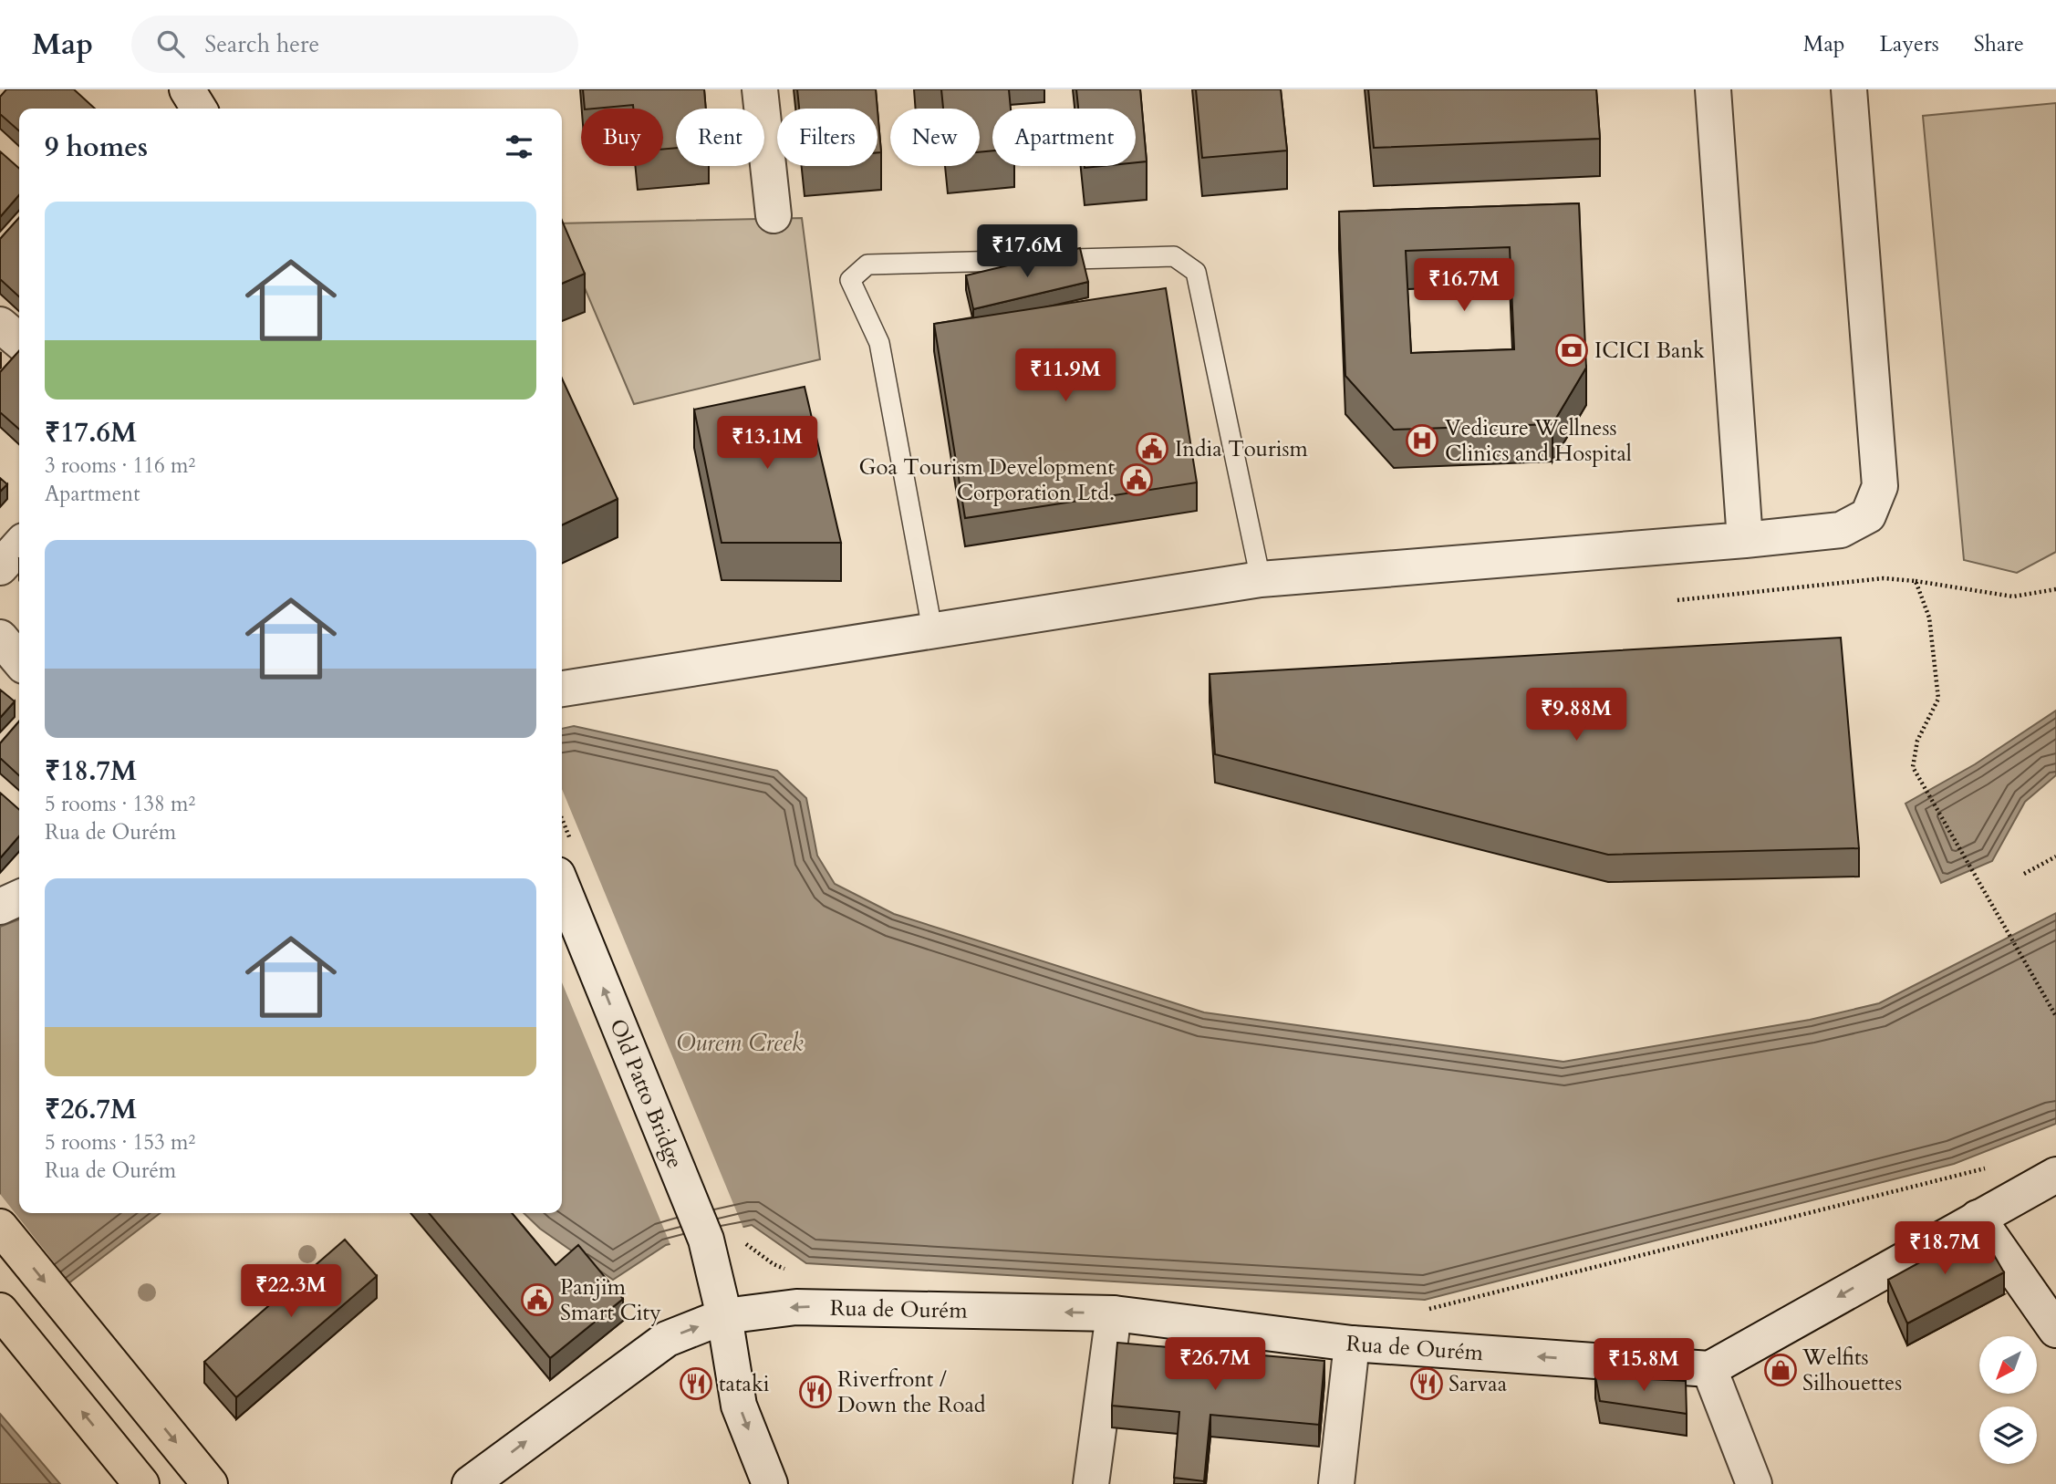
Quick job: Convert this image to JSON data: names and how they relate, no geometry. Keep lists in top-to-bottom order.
{
  "streets": {
    "street": ["Old Patto Bridge", "Rua de Ourém"]
  },
  "crossings": [
    ["Old Patto Bridge", "Rua de Ourém"]
  ],
  "water": ["Ourem Creek"],
  "places": {
    "bank": ["ICICI Bank"],
    "hospital": ["Vedicure Wellness Clinics and Hospital"],
    "public building": ["India Tourism", "Goa Tourism Development Corporation Ltd.", "Panjim Smart City"],
    "shop": ["Welfits Silhouettes"],
    "restaurant": ["tataki", "Sarvaa", "Riverfront / Down the Road"]
  },
  "north": "bottom left",
  "page": {
    "header": "Map",
    "search": "Search here",
    "nav": ["Map", "Layers", "Share"],
    "chip": [
      "Buy",
      "Rent",
      "Filters",
      "New",
      "Apartment"
    ],
    "heading": "9 homes",
    "list": [
      {
        "name": "₹17.6M",
        "note": "3 rooms · 116 m² · Apartment"
      },
      {
        "name": "₹18.7M",
        "note": "5 rooms · 138 m² · Rua de Ourém"
      },
      {
        "name": "₹26.7M",
        "note": "5 rooms · 153 m² · Rua de Ourém"
      }
    ],
    "price": [
      "₹17.6M",
      "₹16.7M",
      "₹11.9M",
      "₹13.1M",
      "₹9.88M",
      "₹18.7M",
      "₹22.3M",
      "₹26.7M",
      "₹15.8M"
    ]
  }
}
